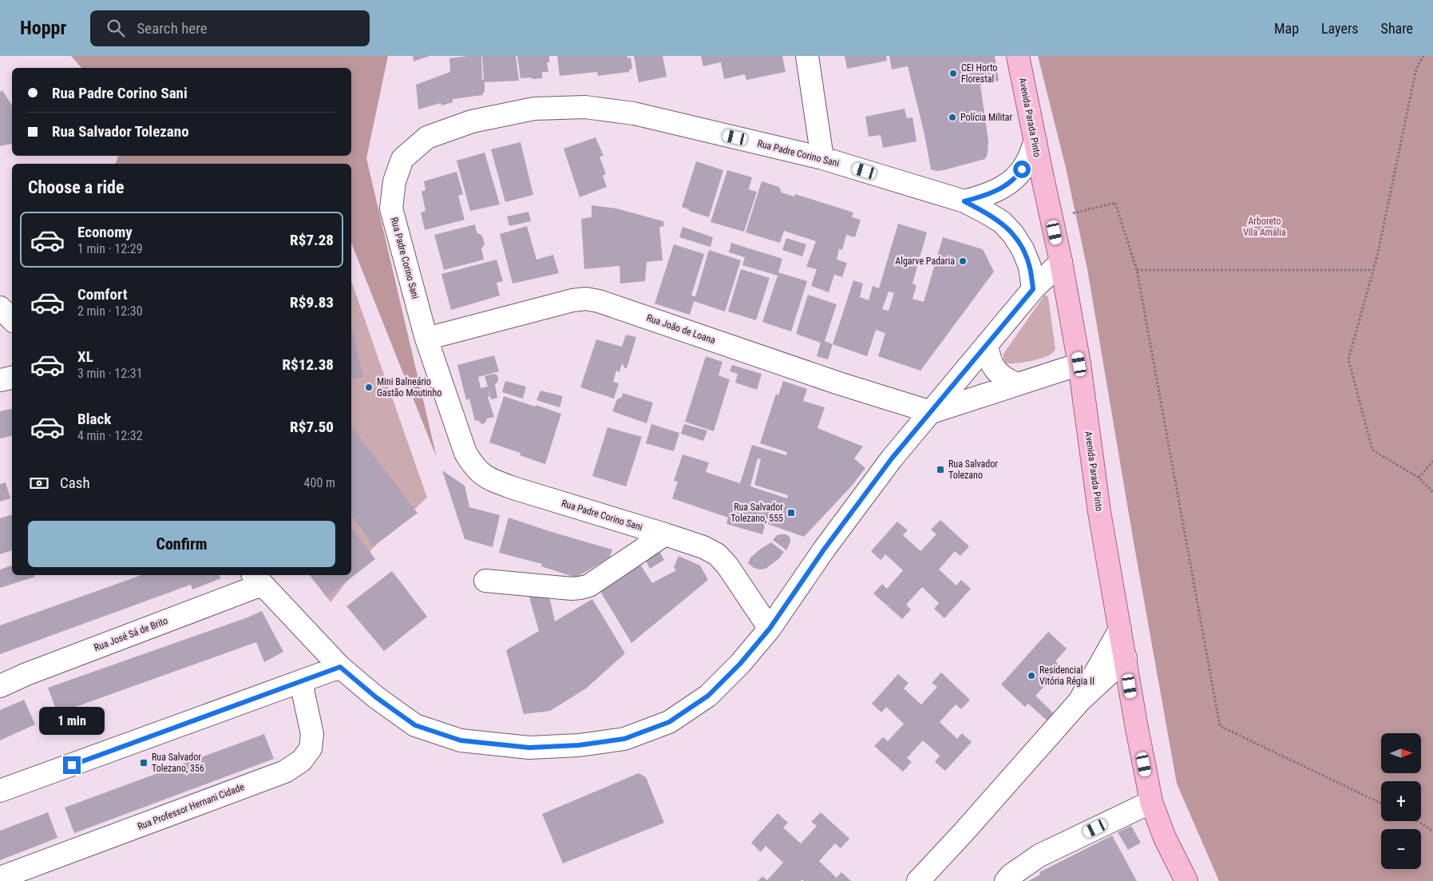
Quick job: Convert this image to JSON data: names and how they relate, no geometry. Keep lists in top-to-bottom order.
{
  "streets": {
    "main road": ["Avenida Parada Pinto"],
    "street": [
      "Rua Padre Corino Sani",
      "Rua João de Loana",
      "Rua José Sá de Brito",
      "Rua Professor Hernani Cidade"
    ]
  },
  "crossings": [
    ["Rua Padre Corino Sani", "Rua João de Loana"]
  ],
  "parks": ["Arboreto Vila Amália"],
  "places": {
    "other": [
      "CEI Horto Florestal",
      "Polícia Militar",
      "Algarve Padaria",
      "Mini Balneário Gastão Moutinho",
      "Residencial Vitória Régia II"
    ],
    "transit": ["Rua Salvador Tolezano", "Rua Salvador Tolezano, 555", "Rua Salvador Tolezano, 356"]
  },
  "north": "right",
  "page": {
    "header": "Hoppr",
    "search": "Search here",
    "nav": ["Map", "Layers", "Share"],
    "banner": ["Rua Padre Corino Sani", "Rua Salvador Tolezano"],
    "heading": "Choose a ride",
    "list": [
      {
        "name": "Economy",
        "note": "1 min · 12:29",
        "value": "R$7.28"
      },
      {
        "name": "Comfort",
        "note": "2 min · 12:30",
        "value": "R$9.83"
      },
      {
        "name": "XL",
        "note": "3 min · 12:31",
        "value": "R$12.38"
      },
      {
        "name": "Black",
        "note": "4 min · 12:32",
        "value": "R$7.50"
      }
    ],
    "pay": ["Cash", "400 m"],
    "buttons": "Confirm",
    "bubble": "1 min",
    "map_buttons": ["+", "−"]
  }
}
